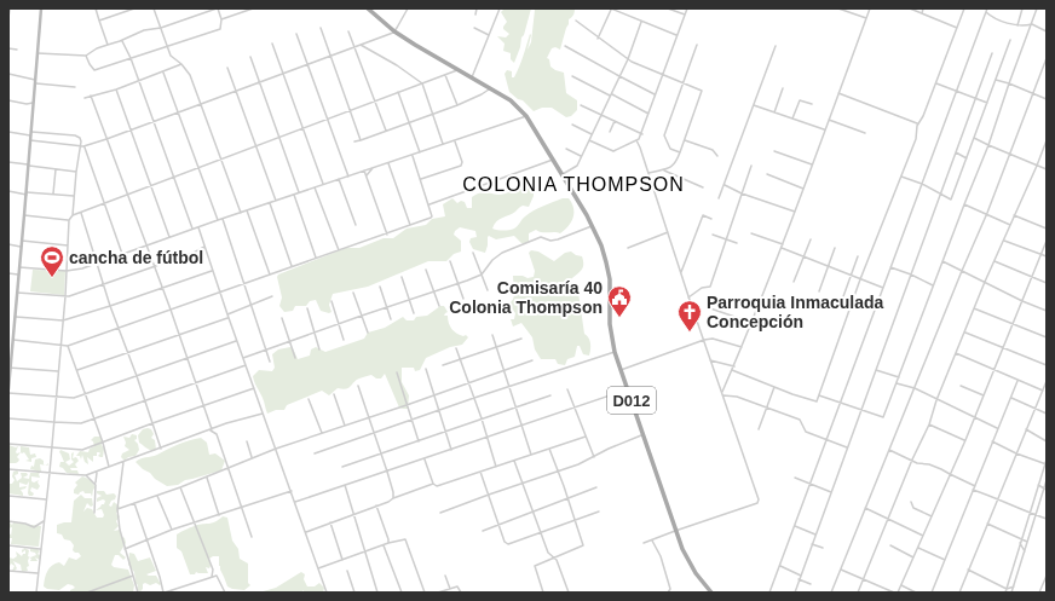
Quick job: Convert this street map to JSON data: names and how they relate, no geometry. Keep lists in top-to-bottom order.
{
  "streets": {
    "main road": ["D012"]
  },
  "districts": ["COLONIA THOMPSON"],
  "places": {
    "sports": ["cancha de fútbol"],
    "public building": ["Comisaría 40 Colonia Thompson"],
    "church": ["Parroquia Inmaculada Concepción"]
  }
}
